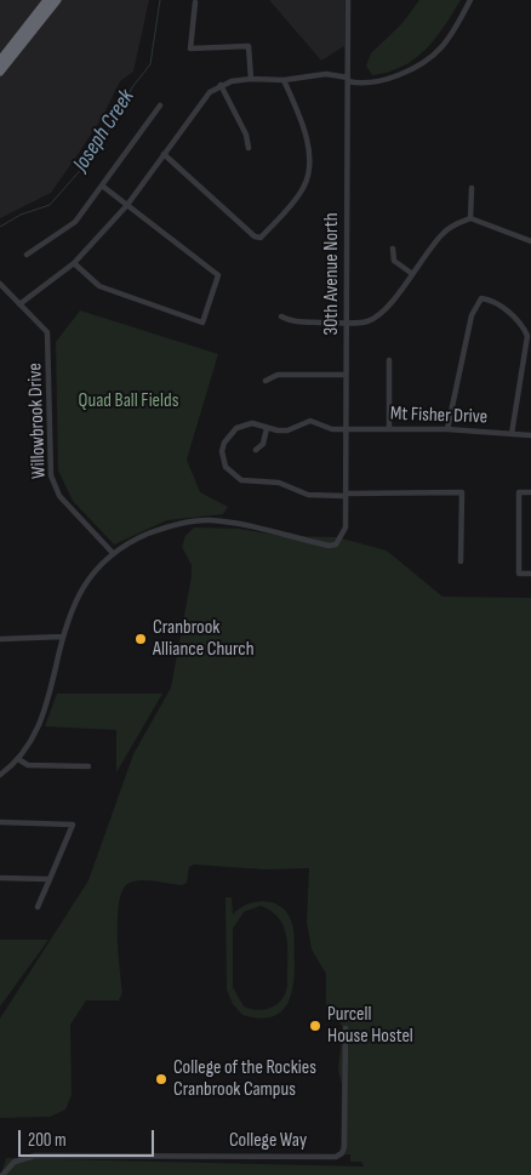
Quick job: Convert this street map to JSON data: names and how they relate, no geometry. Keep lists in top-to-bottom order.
{
  "streets": {
    "street": [
      "30th Avenue North",
      "Mt Fisher Drive",
      "Willowbrook Drive",
      "College Way"
    ]
  },
  "crossings": [
    ["30th Avenue North", "Mt Fisher Drive"],
    ["30th Avenue North", "Willowbrook Drive"]
  ],
  "water": ["Joseph Creek"],
  "parks": ["Quad Ball Fields"],
  "places": ["Cranbrook Alliance Church", "Purcell House Hostel", "College of the Rockies Cranbrook Campus"],
  "scale_bar": "200 m"
}
